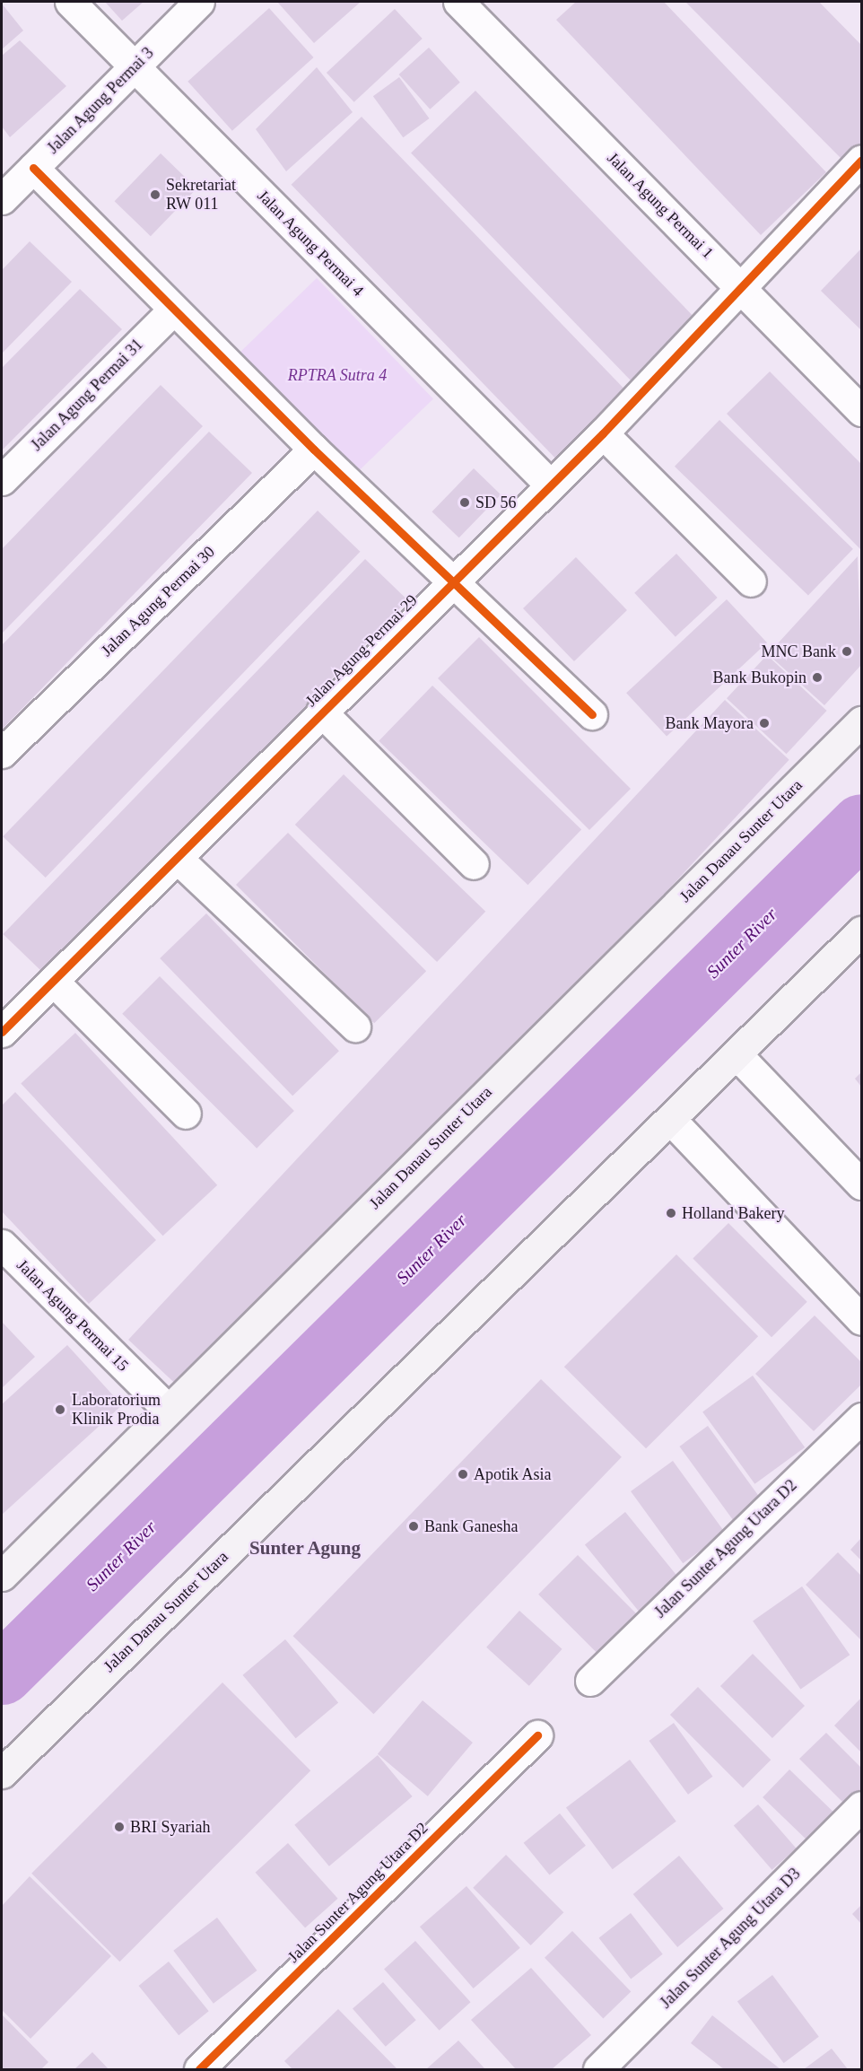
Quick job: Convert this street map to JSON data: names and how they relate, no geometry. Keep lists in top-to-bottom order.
{
  "streets": {
    "main road": ["Jalan Danau Sunter Utara"],
    "street": [
      "Jalan Agung Permai 3",
      "Jalan Agung Permai 1",
      "Jalan Agung Permai 4",
      "Jalan Agung Permai 31",
      "Jalan Agung Permai 30",
      "Jalan Agung Permai 29",
      "Jalan Agung Permai 15",
      "Jalan Sunter Agung Utara D2",
      "Jalan Sunter Agung Utara D3"
    ]
  },
  "crossings": [
    ["Jalan Agung Permai 3", "Jalan Agung Permai 4"],
    ["Jalan Agung Permai 1", "Jalan Agung Permai 29"],
    ["Jalan Agung Permai 4", "Jalan Agung Permai 29"],
    ["Jalan Danau Sunter Utara", "Jalan Agung Permai 15"]
  ],
  "districts": ["Sunter Agung"],
  "water": ["Sunter River"],
  "parks": ["RPTRA Sutra 4"],
  "places": [
    "Sekretariat RW 011",
    "SD 56",
    "MNC Bank",
    "Bank Bukopin",
    "Bank Mayora",
    "Holland Bakery",
    "Laboratorium Klinik Prodia",
    "Apotik Asia",
    "Bank Ganesha",
    "BRI Syariah"
  ]
}
